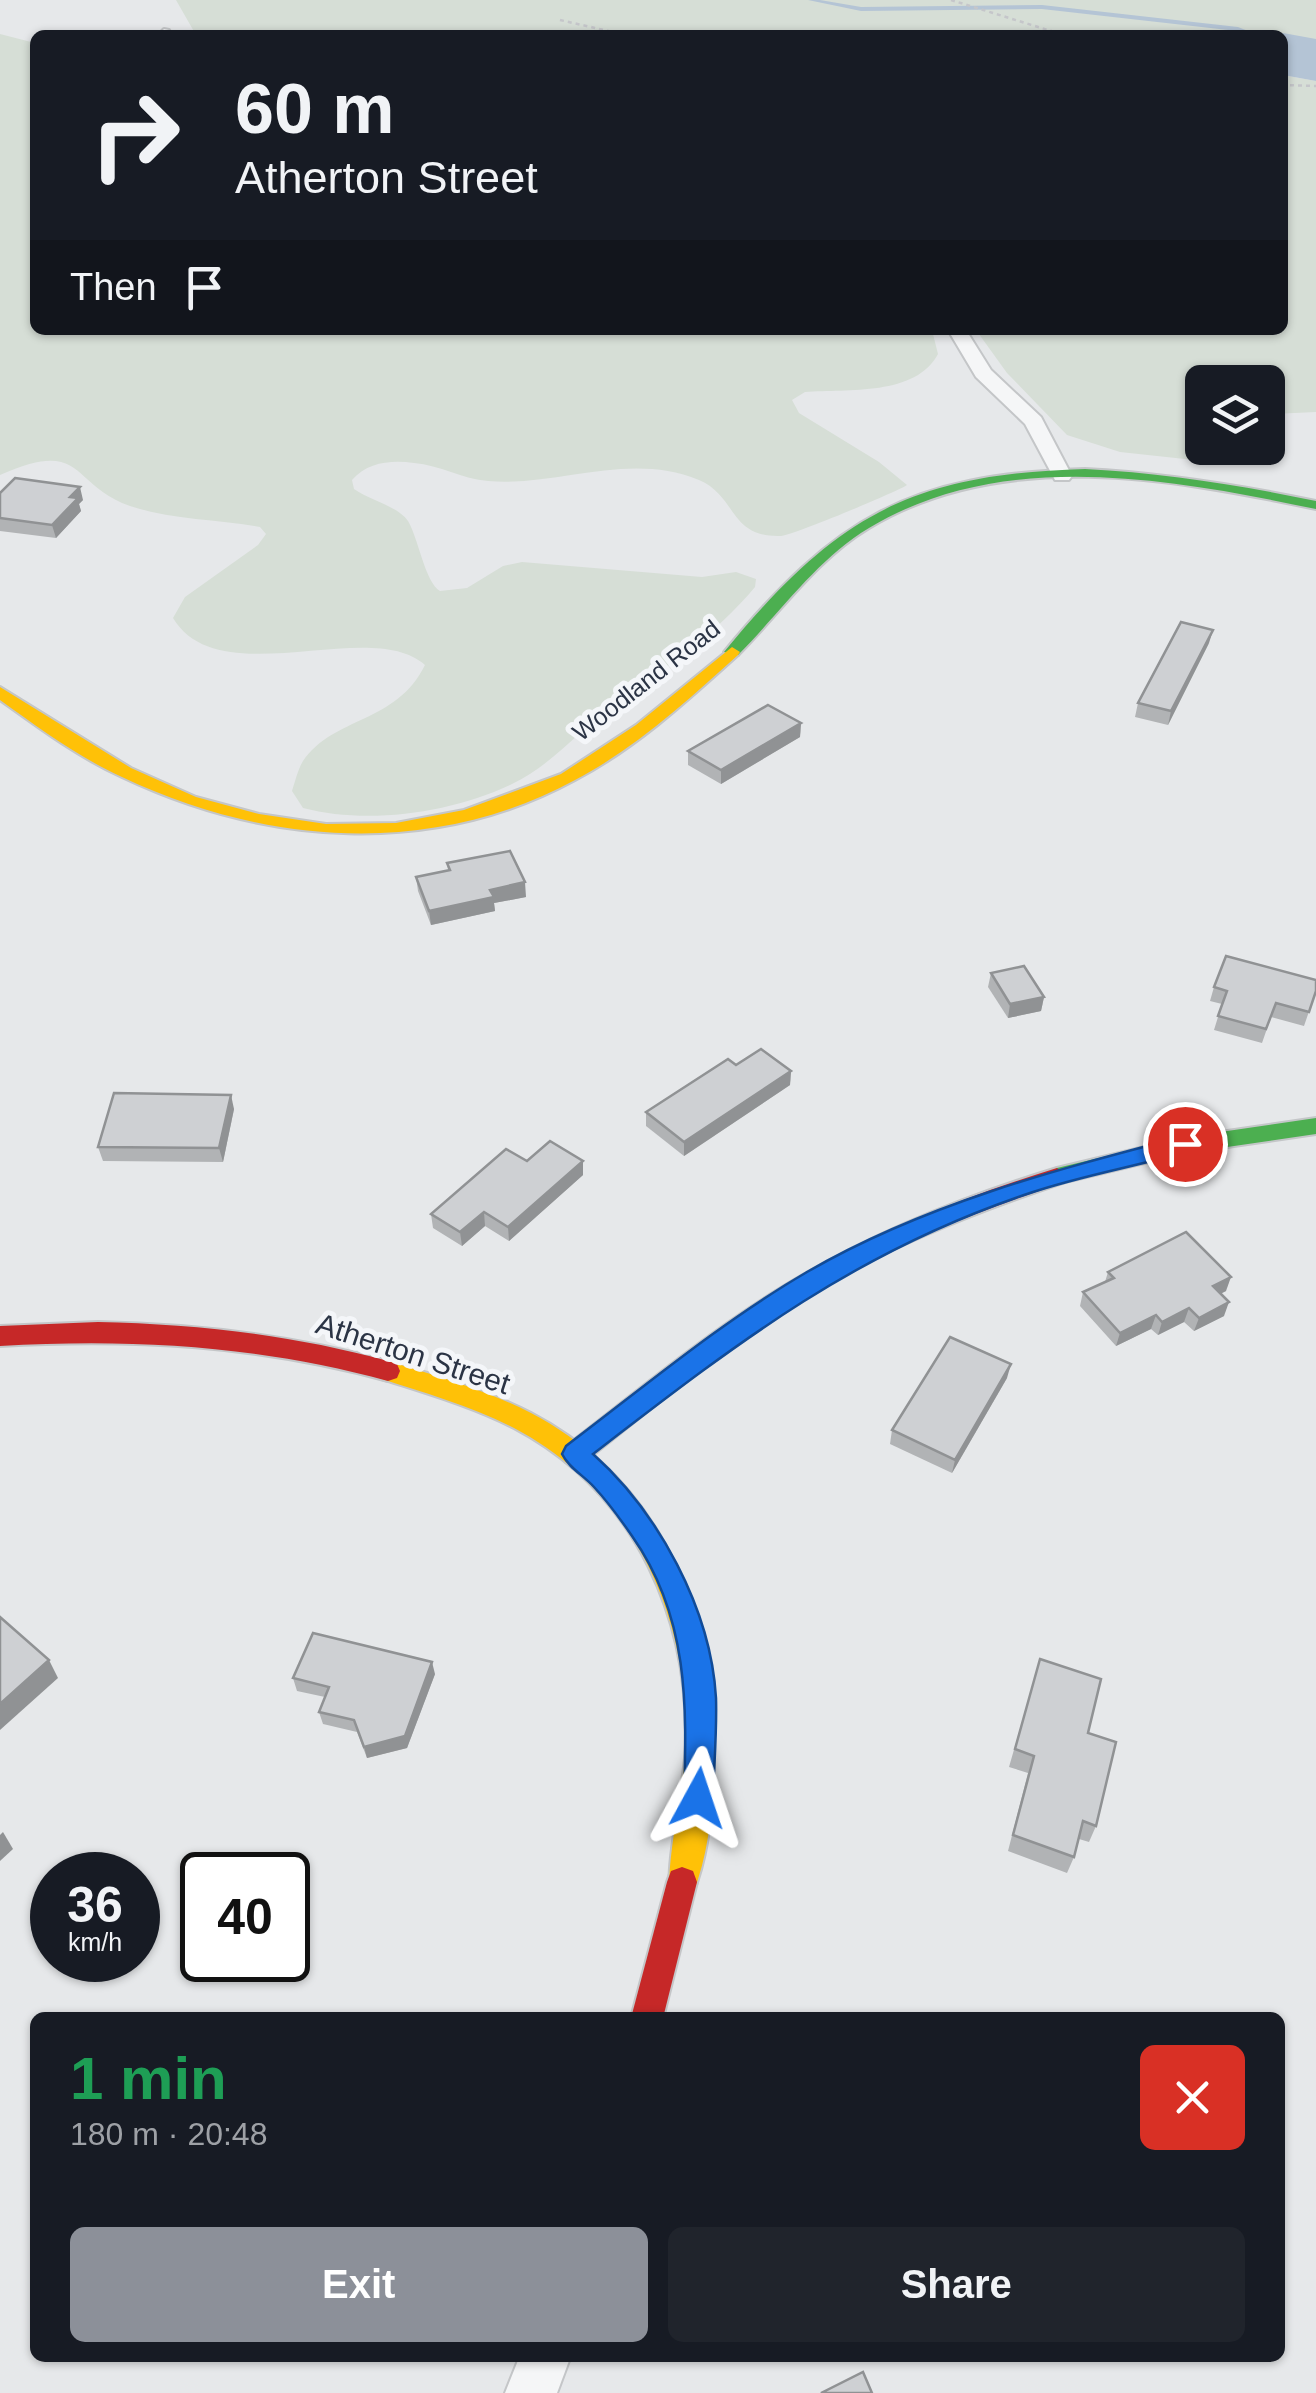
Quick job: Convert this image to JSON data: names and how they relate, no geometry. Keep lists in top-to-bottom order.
{
  "streets": {
    "street": ["Woodland Road", "Atherton Street"]
  },
  "page": {
    "turn": ["60 m", "Atherton Street"],
    "then": "Then",
    "speed": "36 km/h",
    "limit": "40",
    "heading": ["1 min", "180 m · 20:48"],
    "buttons": ["Exit", "Share"]
  }
}
